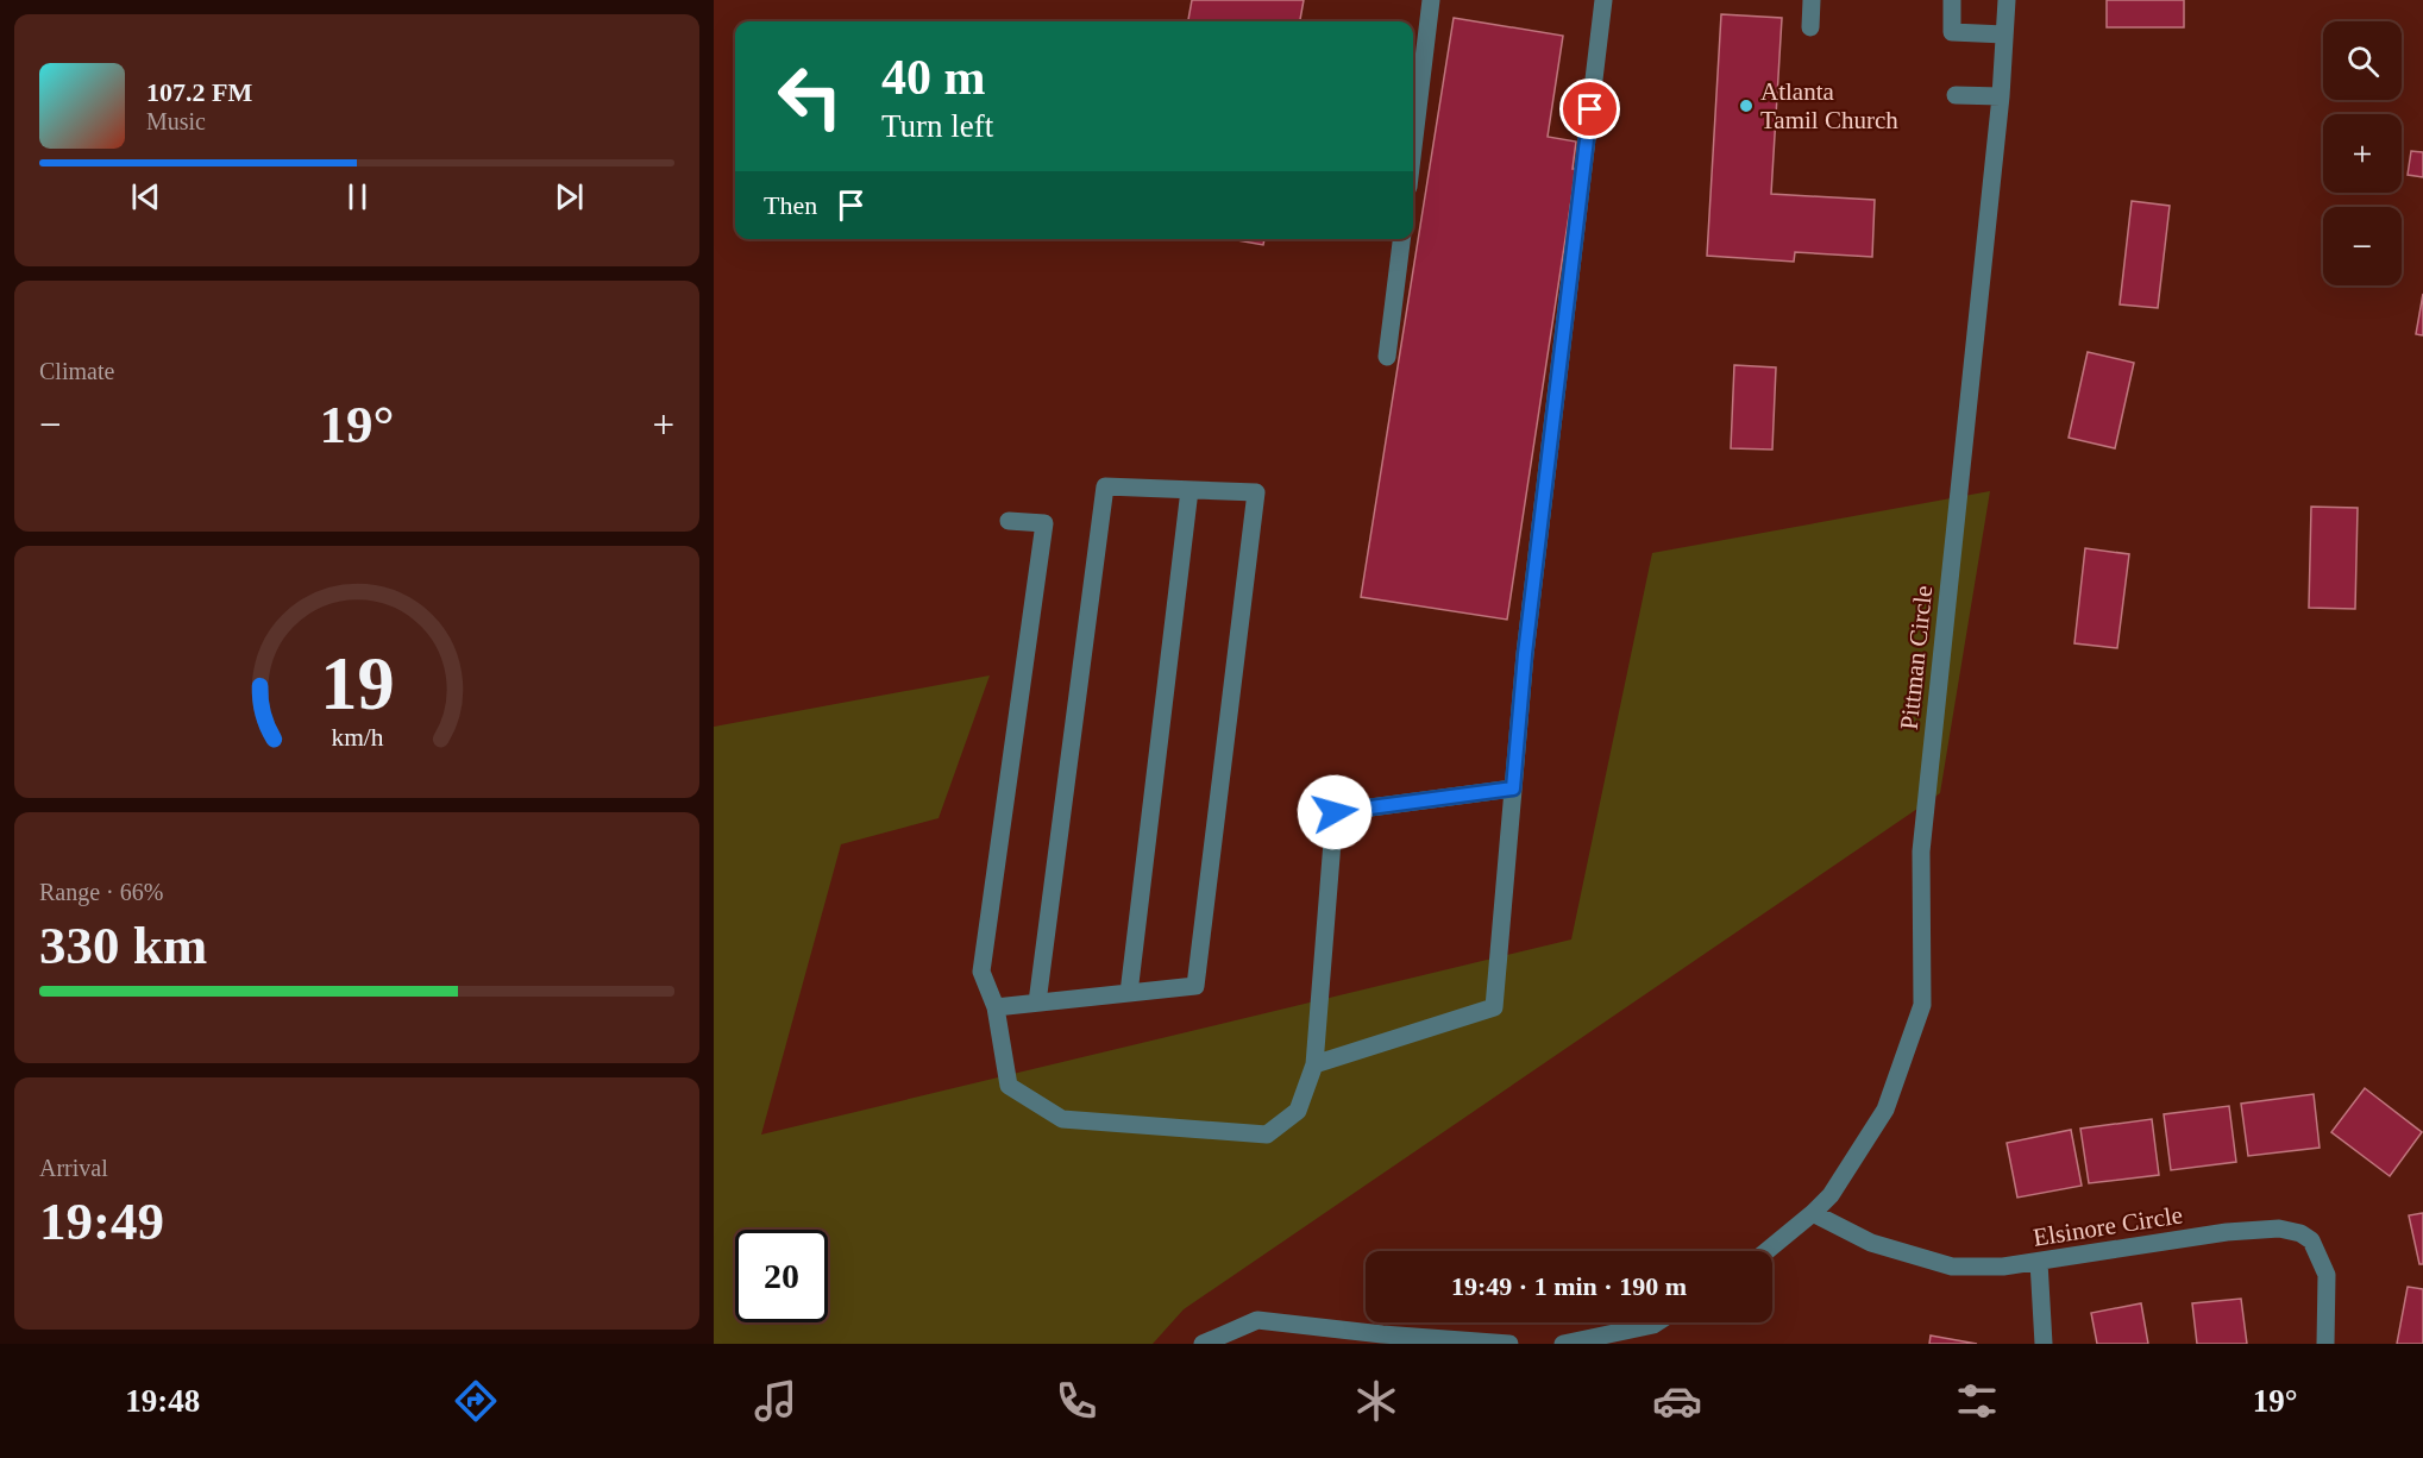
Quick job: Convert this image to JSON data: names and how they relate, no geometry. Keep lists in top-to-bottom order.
{
  "streets": {
    "street": ["Pittman Circle", "Elsinore Circle"]
  },
  "crossings": [
    ["Pittman Circle", "Elsinore Circle"]
  ],
  "places": ["Atlanta Tamil Church"],
  "page": {
    "map_buttons": ["+", "−"],
    "turn": ["40 m", "Turn left"],
    "song": ["107.2 FM", "Music"],
    "then": "Then",
    "tile": [
      "Climate",
      ["Range · 66%", "330 km"],
      ["Arrival", "19:49"]
    ],
    "heat": ["−", "19°", "+"],
    "limit": "20",
    "trip": "19:49 · 1 min · 190 m",
    "tabs": ["19:48", "19°"],
    "gauge": ["19", "km/h"]
  }
}
